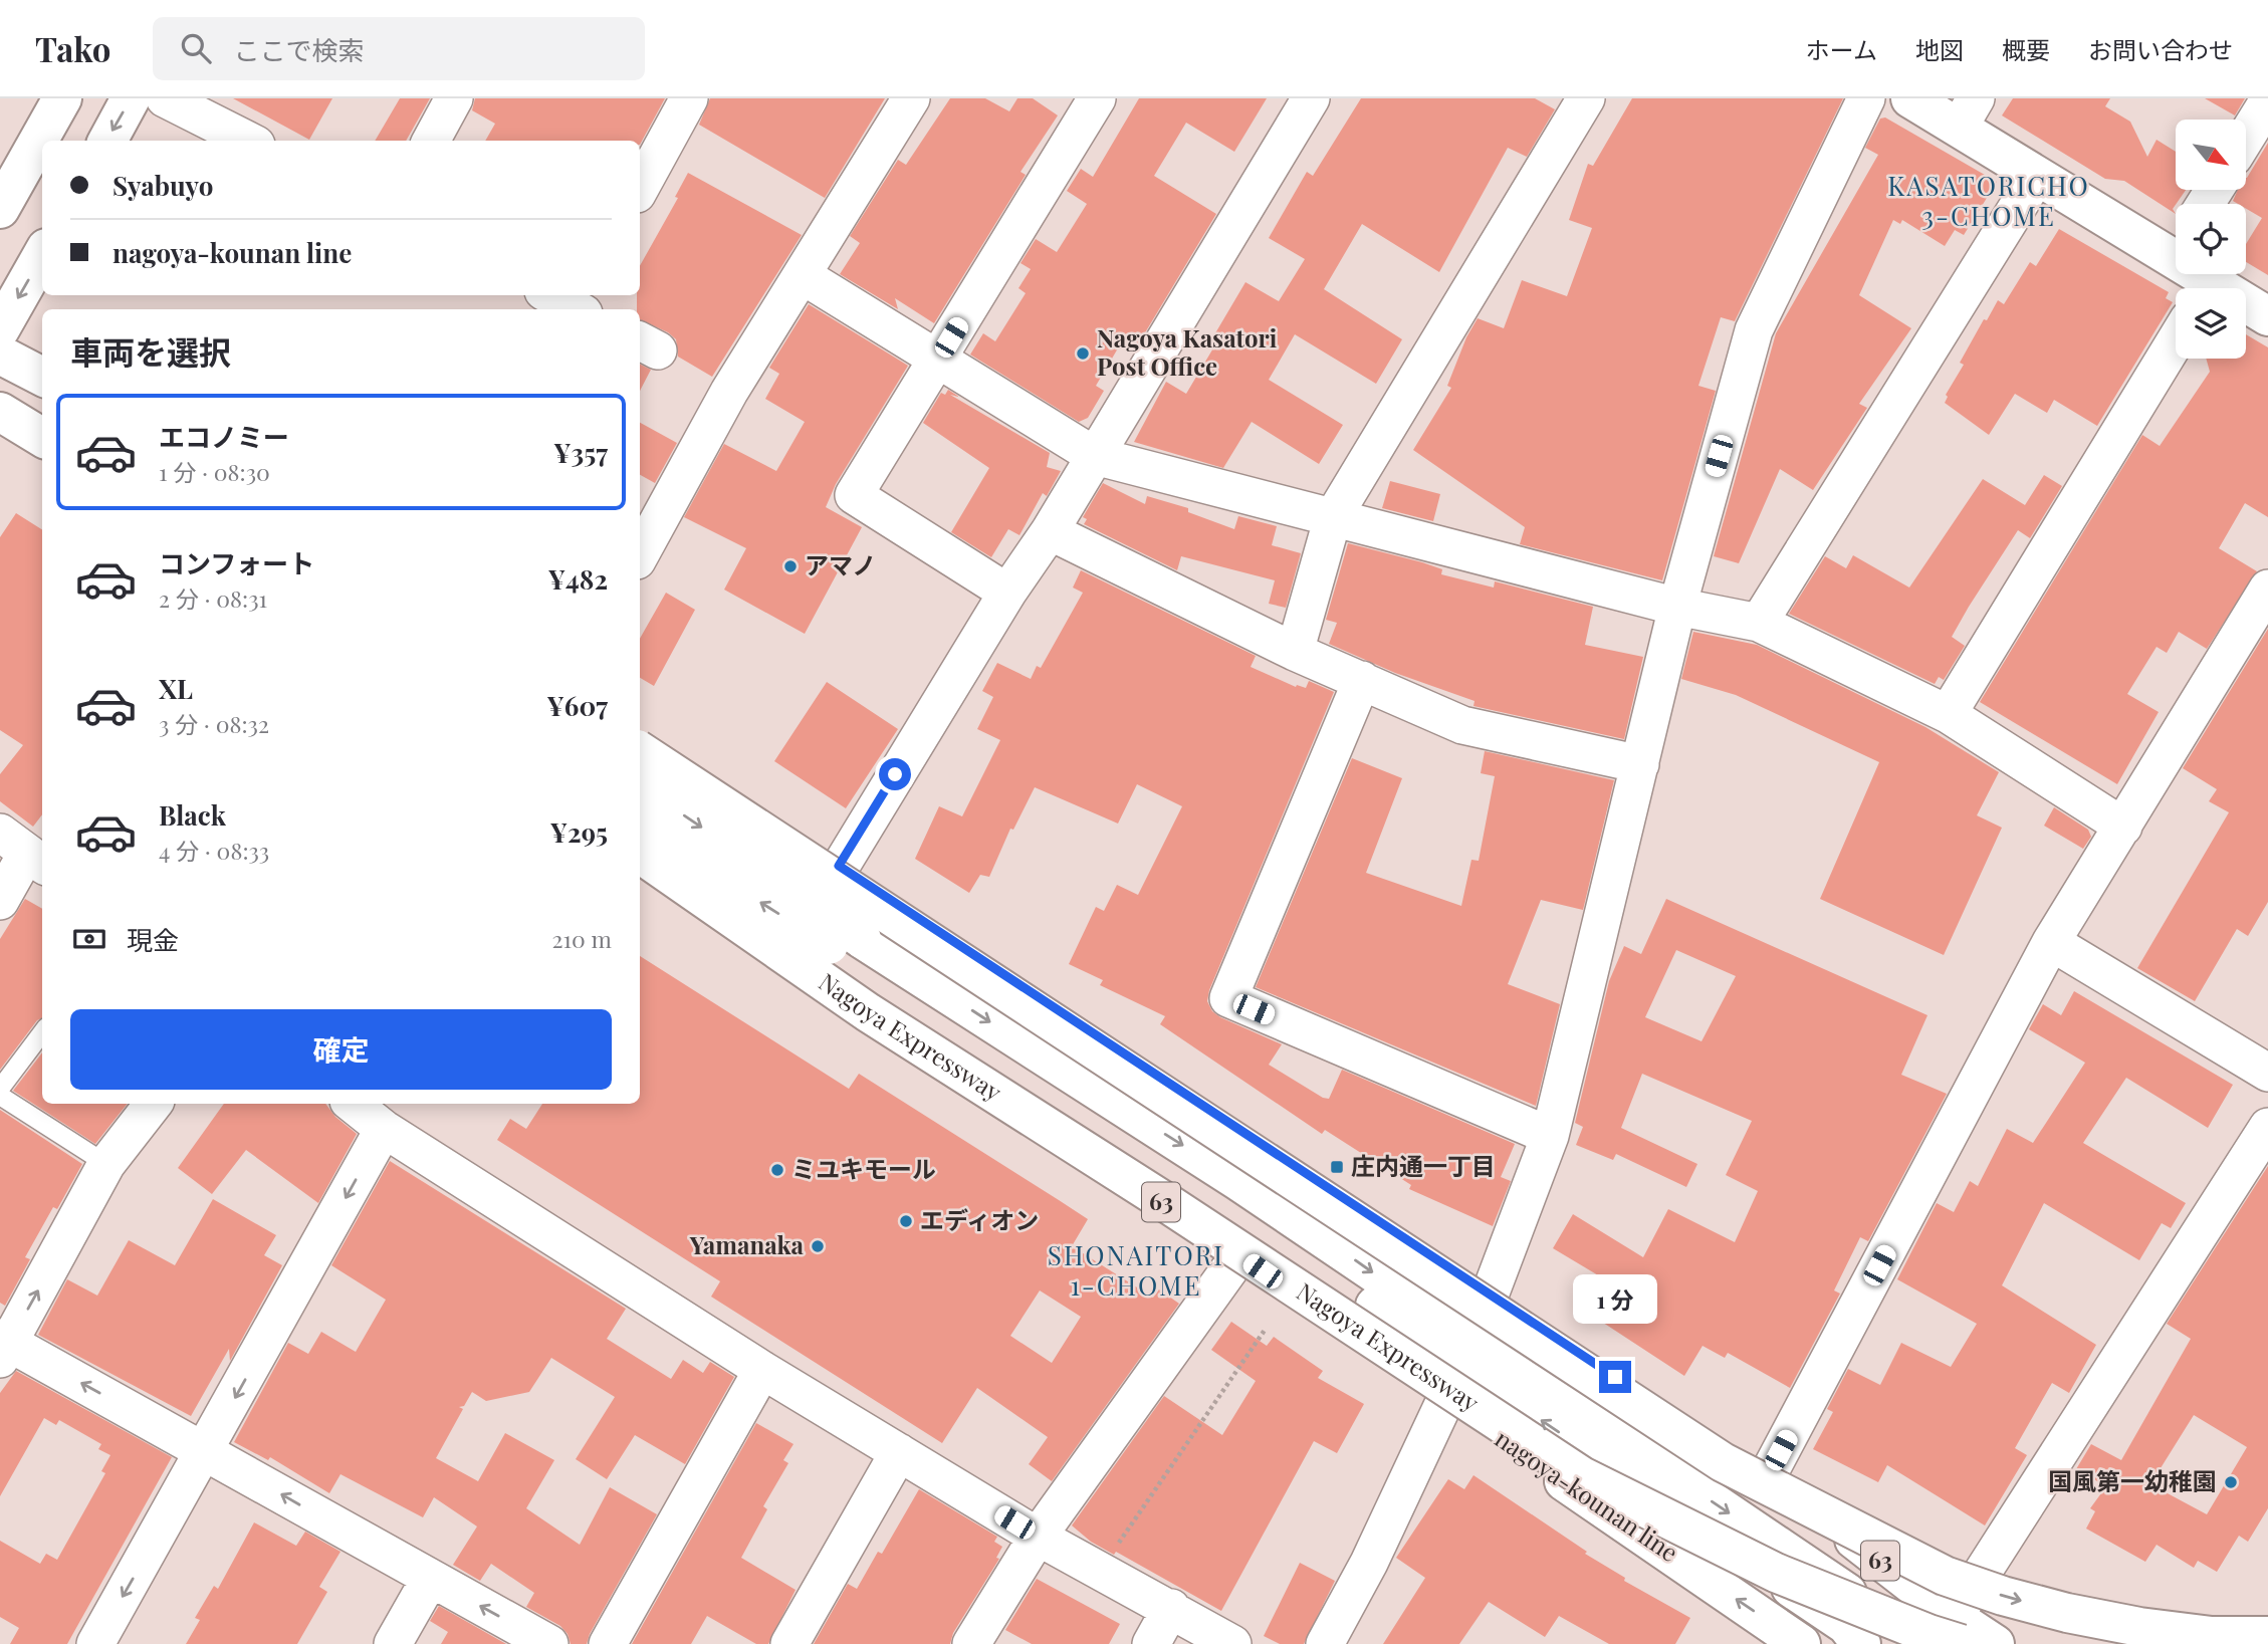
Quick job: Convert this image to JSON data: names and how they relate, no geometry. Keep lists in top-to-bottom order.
{
  "streets": {
    "main road": ["Nagoya Expressway", "63", "nagoya-kounan line"]
  },
  "crossings": [
    ["Nagoya Expressway", "63"]
  ],
  "districts": ["KASATORICHO 3-CHOME", "SHONAITORI 1-CHOME"],
  "places": {
    "other": [
      "Nagoya Kasatori Post Office",
      "アマノ",
      "ミユキモール",
      "エディオン",
      "Yamanaka",
      "国風第一幼稚園"
    ],
    "transit": ["庄内通一丁目"]
  },
  "north": "bottom right",
  "page": {
    "header": "Tako",
    "search": "ここで検索",
    "nav": [
      "ホーム",
      "地図",
      "概要",
      "お問い合わせ"
    ],
    "banner": ["Syabuyo", "nagoya-kounan line"],
    "heading": "車両を選択",
    "list": [
      {
        "name": "エコノミー",
        "note": "1 分 · 08:30",
        "value": "¥357"
      },
      {
        "name": "コンフォート",
        "note": "2 分 · 08:31",
        "value": "¥482"
      },
      {
        "name": "XL",
        "note": "3 分 · 08:32",
        "value": "¥607"
      },
      {
        "name": "Black",
        "note": "4 分 · 08:33",
        "value": "¥295"
      }
    ],
    "pay": ["現金", "210 m"],
    "buttons": "確定",
    "bubble": "1 分"
  }
}
